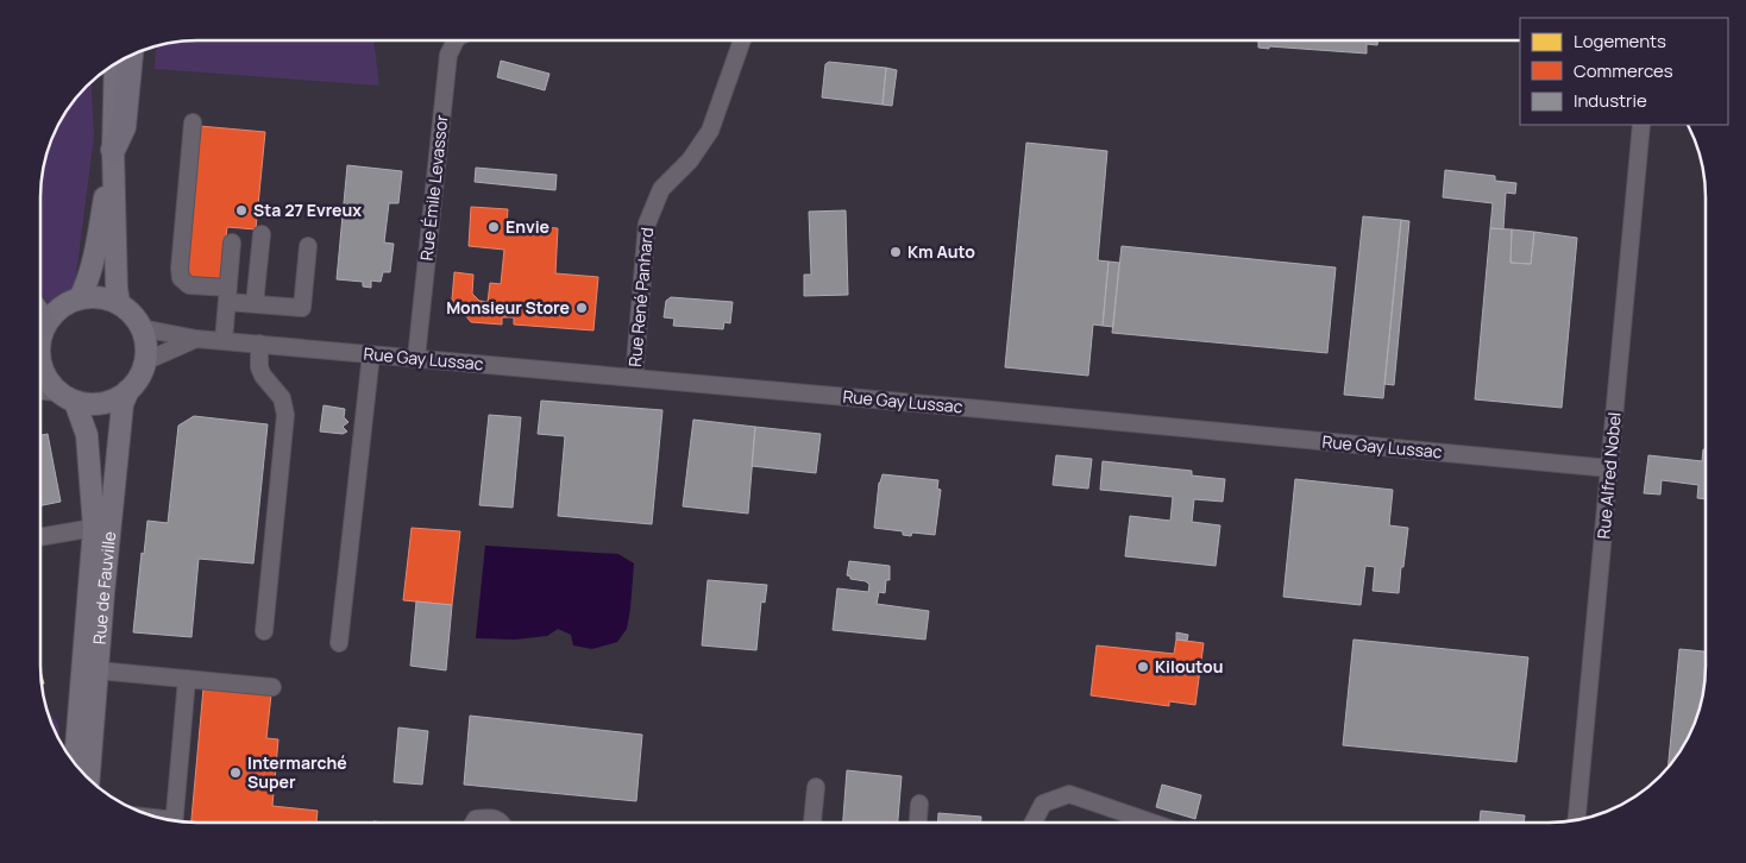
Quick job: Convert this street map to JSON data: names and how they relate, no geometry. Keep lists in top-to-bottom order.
{
  "streets": {
    "main road": ["Rue de Fauville"],
    "street": [
      "Rue Émile Levassor",
      "Rue René Panhard",
      "Rue Gay Lussac",
      "Rue Alfred Nobel"
    ]
  },
  "crossings": [
    ["Rue Émile Levassor", "Rue Gay Lussac"],
    ["Rue René Panhard", "Rue Gay Lussac"],
    ["Rue Gay Lussac", "Rue Alfred Nobel"]
  ],
  "places": [
    "Sta 27 Evreux",
    "Envie",
    "Km Auto",
    "Monsieur Store",
    "Kiloutou",
    "Intermarché Super"
  ],
  "legend": ["Logements", "Commerces", "Industrie"]
}
